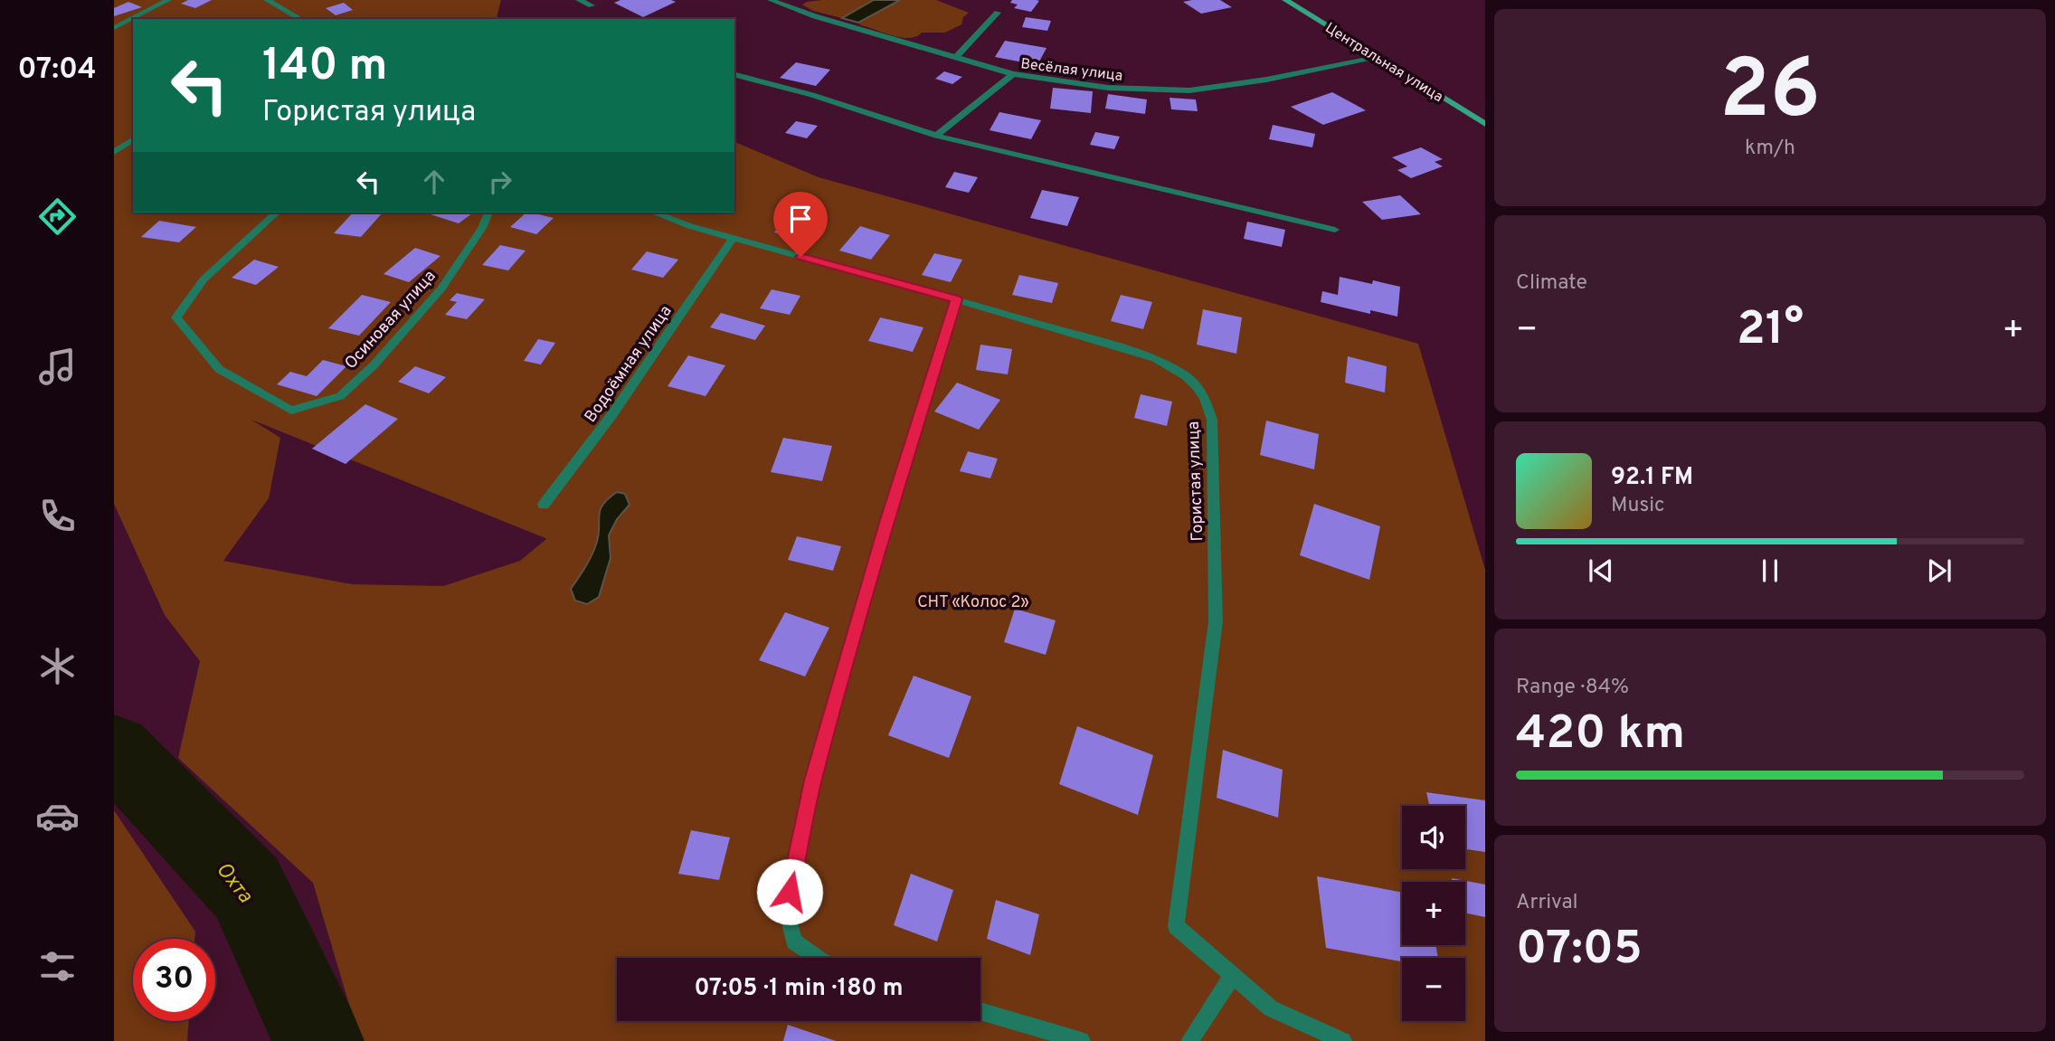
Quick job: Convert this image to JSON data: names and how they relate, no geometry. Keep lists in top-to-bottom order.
{
  "streets": {
    "street": [
      "Центральная улица",
      "Весёлая улица",
      "Осиновая улица",
      "Водоёмная улица",
      "Гористая улица"
    ]
  },
  "crossings": [
    ["Центральная улица", "Весёлая улица"],
    ["Водоёмная улица", "Гористая улица"]
  ],
  "water": ["Охта"],
  "parks": ["СНТ «Колос 2»"],
  "page": {
    "tabs": "07:04",
    "tile": [
      ["26", "km/h"],
      "Climate",
      ["Range · 84%", "420 km"],
      ["Arrival", "07:05"]
    ],
    "turn": ["140 m", "Гористая улица"],
    "heat": ["−", "21°", "+"],
    "song": ["92.1 FM", "Music"],
    "map_buttons": ["+", "−"],
    "limit": "30",
    "trip": "07:05 · 1 min · 180 m"
  }
}
